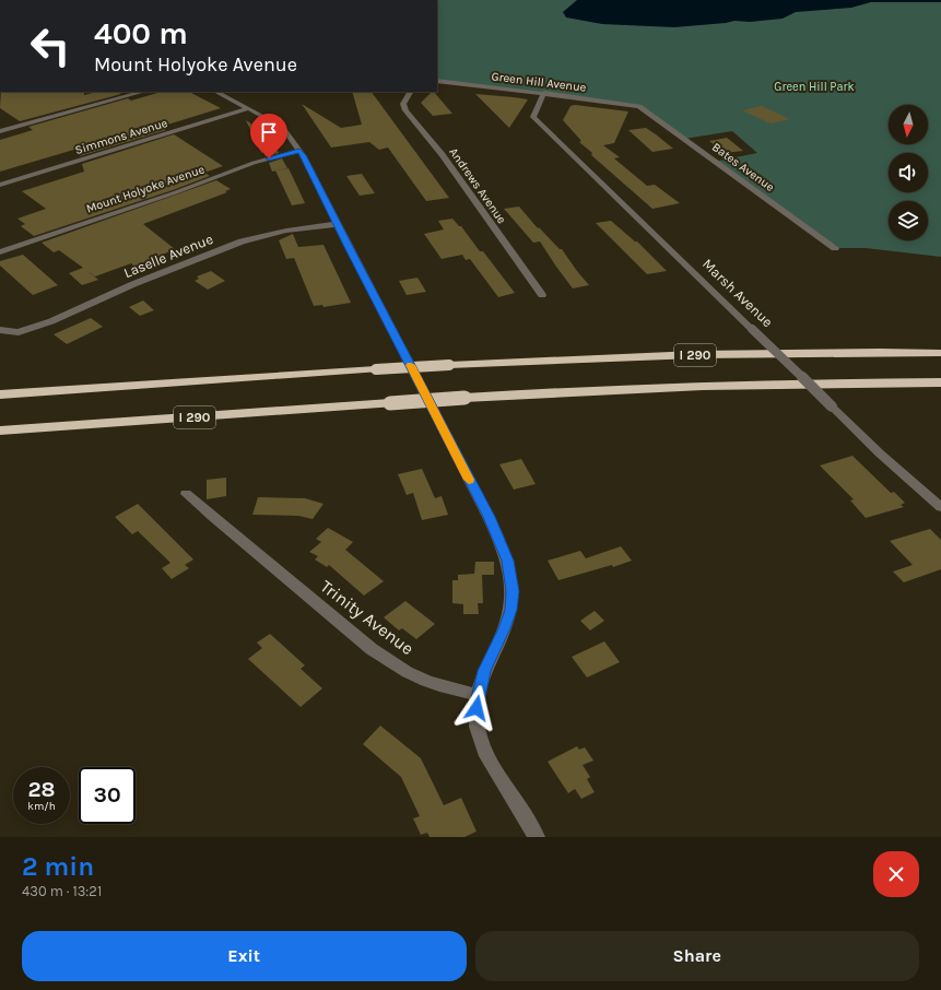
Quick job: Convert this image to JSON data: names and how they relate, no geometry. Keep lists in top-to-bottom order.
{
  "streets": {
    "highway": ["I 290"],
    "street": [
      "Green Hill Avenue",
      "Simmons Avenue",
      "Bates Avenue",
      "Andrews Avenue",
      "Mount Holyoke Avenue",
      "Laselle Avenue",
      "Marsh Avenue",
      "Trinity Avenue"
    ]
  },
  "crossings": [
    ["Green Hill Avenue", "Bates Avenue"],
    ["Green Hill Avenue", "Marsh Avenue"]
  ],
  "parks": ["Green Hill Park"],
  "north": "bottom",
  "page": {
    "turn": ["400 m", "Mount Holyoke Avenue"],
    "speed": "28 km/h",
    "limit": "30",
    "heading": ["2 min", "430 m · 13:21"],
    "buttons": ["Exit", "Share"]
  }
}
